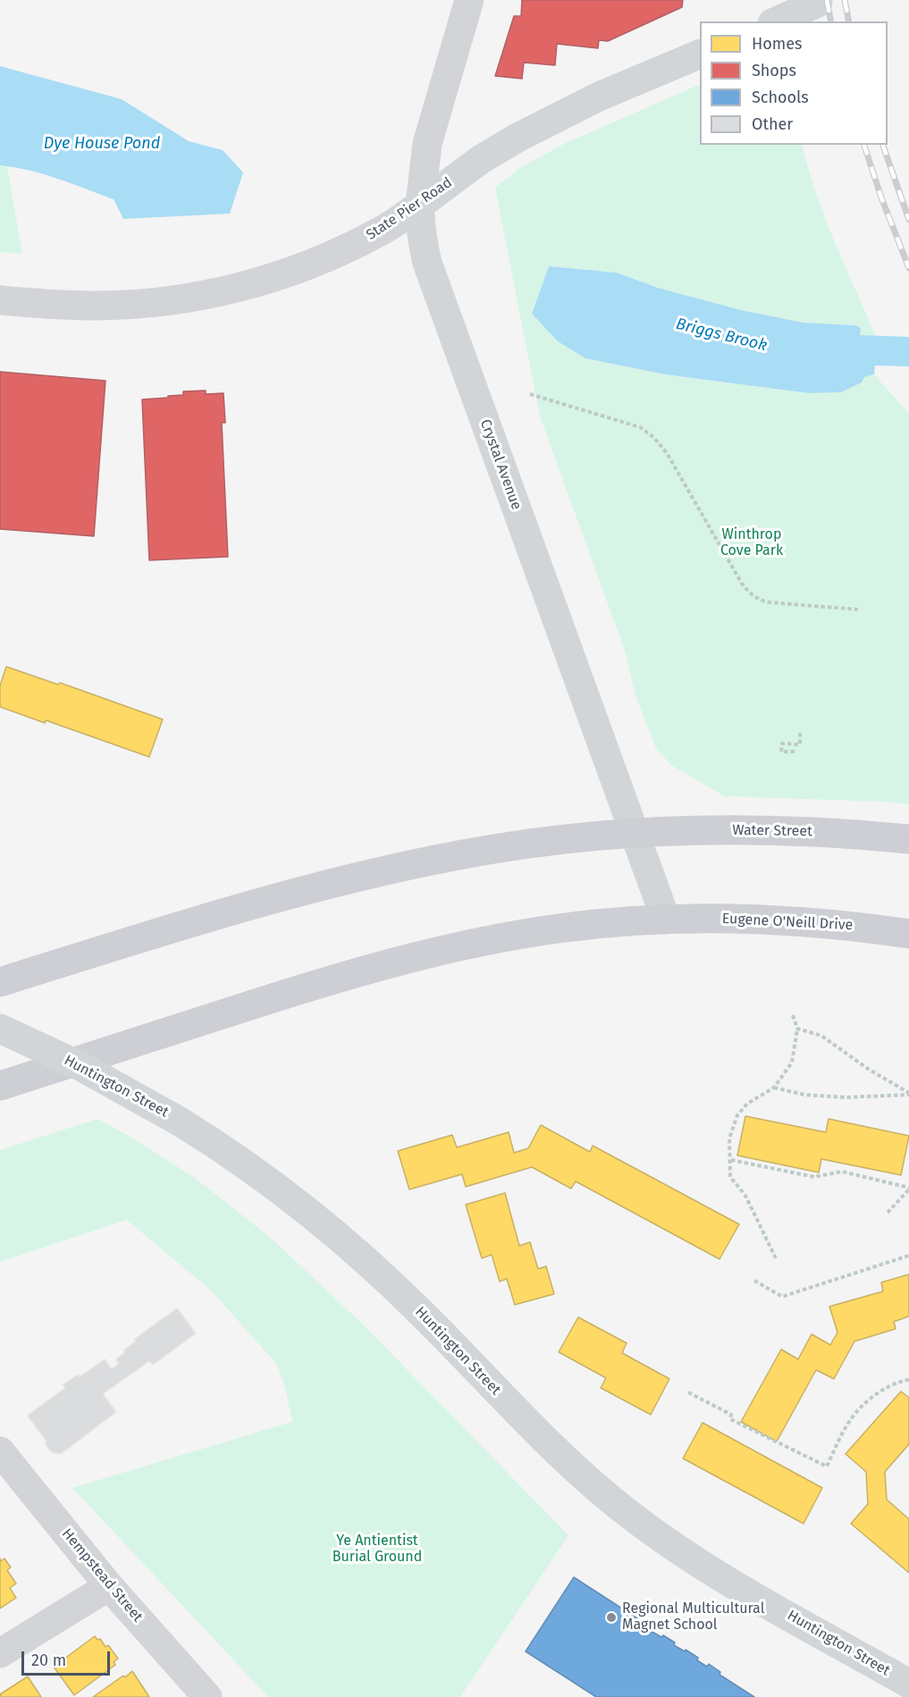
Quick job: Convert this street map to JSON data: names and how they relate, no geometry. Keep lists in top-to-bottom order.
{
  "streets": {
    "main road": [
      "State Pier Road",
      "Crystal Avenue",
      "Water Street",
      "Eugene O'Neill Drive",
      "Huntington Street"
    ],
    "street": ["Hempstead Street"]
  },
  "crossings": [
    ["State Pier Road", "Crystal Avenue"],
    ["Crystal Avenue", "Water Street"],
    ["Crystal Avenue", "Eugene O'Neill Drive"]
  ],
  "water": ["Dye House Pond", "Briggs Brook"],
  "parks": ["Winthrop Cove Park", "Ye Antientist Burial Ground"],
  "places": ["Regional Multicultural Magnet School"],
  "legend": [
    "Homes",
    "Shops",
    "Schools",
    "Other"
  ],
  "scale_bar": "20 m"
}
